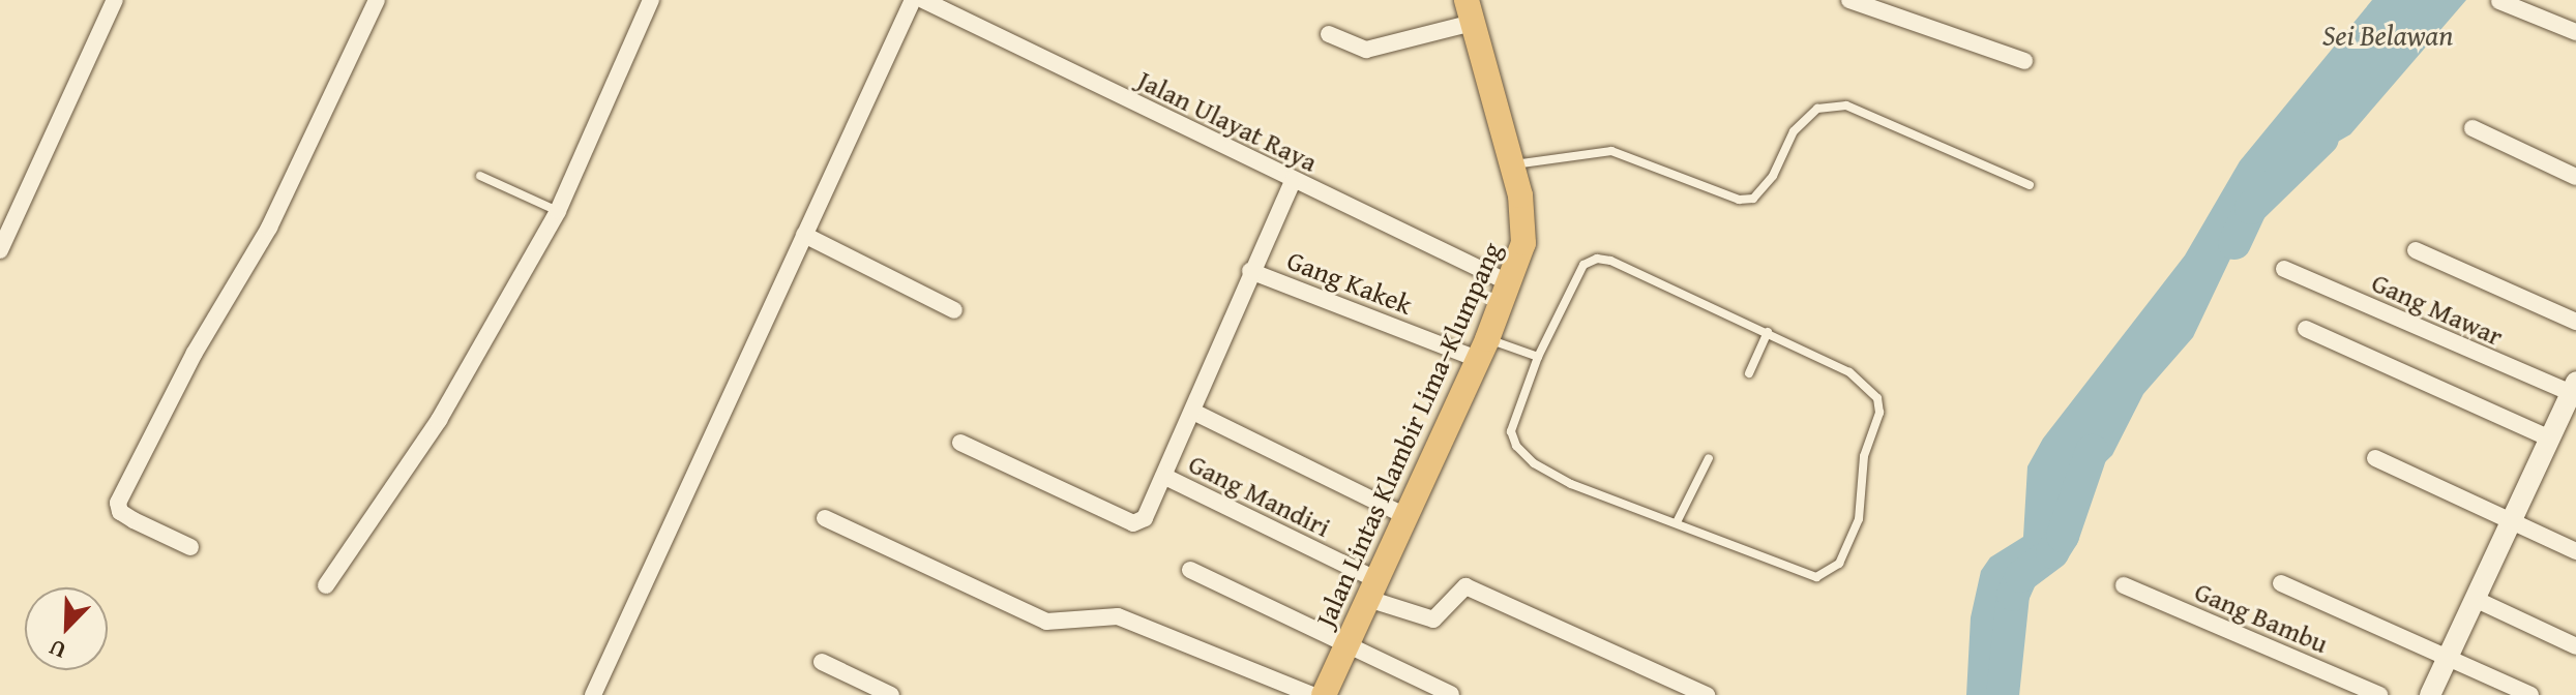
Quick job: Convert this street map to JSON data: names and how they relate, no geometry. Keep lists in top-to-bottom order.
{
  "streets": {
    "main road": ["Jalan Lintas Klambir Lima–Klumpang"],
    "street": [
      "Jalan Ulayat Raya",
      "Gang Kakek",
      "Gang Mawar",
      "Gang Mandiri",
      "Gang Bambu"
    ]
  },
  "crossings": [
    ["Jalan Ulayat Raya", "Jalan Lintas Klambir Lima–Klumpang"],
    ["Gang Kakek", "Jalan Lintas Klambir Lima–Klumpang"],
    ["Jalan Lintas Klambir Lima–Klumpang", "Gang Mandiri"]
  ],
  "water": ["Sei Belawan"],
  "north": "bottom left"
}
